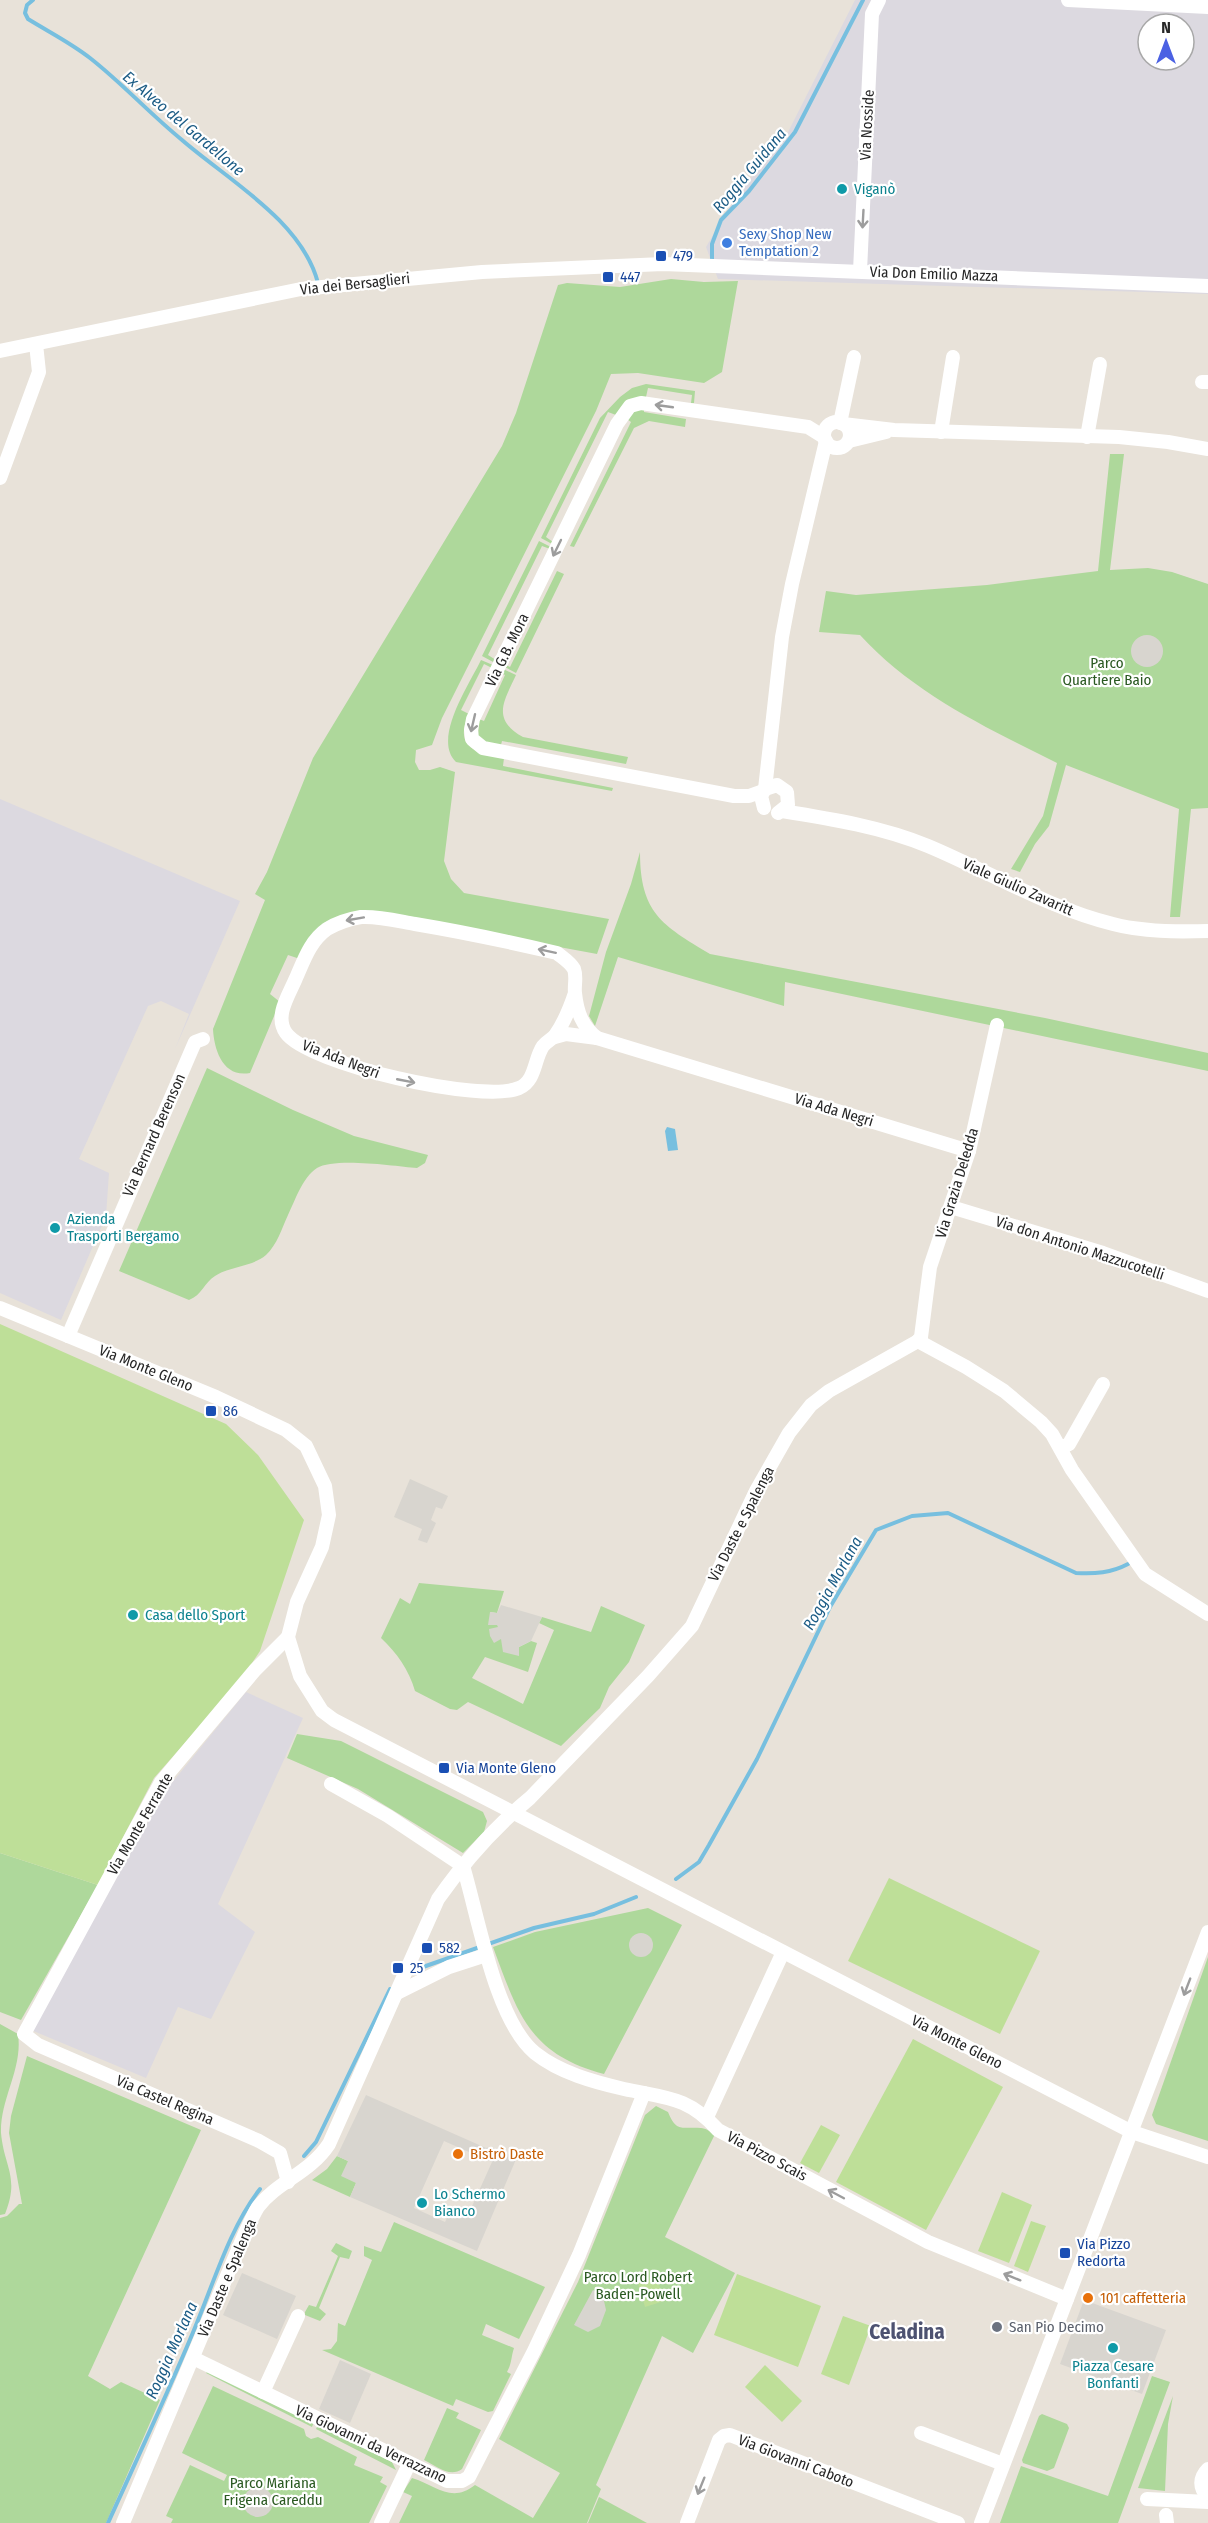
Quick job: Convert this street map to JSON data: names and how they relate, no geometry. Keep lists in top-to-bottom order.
{
  "streets": {
    "street": [
      "Via Nosside",
      "Via Don Emilio Mazza",
      "Via dei Bersaglieri",
      "Via G.B. Mora",
      "Viale Giulio Zavaritt",
      "Via Ada Negri",
      "Via Bernard Berenson",
      "Via Grazia Deledda",
      "Via don Antonio Mazzucotelli",
      "Via Monte Gleno",
      "Via Daste e Spalenga",
      "Via Monte Ferrante",
      "Via Castel Regina",
      "Via Pizzo Scais",
      "Via Giovanni da Verrazzano",
      "Via Giovanni Caboto"
    ]
  },
  "crossings": [
    ["Via Nosside", "Via Don Emilio Mazza"],
    ["Via Don Emilio Mazza", "Via dei Bersaglieri"],
    ["Via G.B. Mora", "Viale Giulio Zavaritt"],
    ["Via Ada Negri", "Via Grazia Deledda"],
    ["Via Bernard Berenson", "Via Monte Gleno"],
    ["Via Grazia Deledda", "Via don Antonio Mazzucotelli"],
    ["Via Grazia Deledda", "Via Daste e Spalenga"],
    ["Via Monte Gleno", "Via Daste e Spalenga"],
    ["Via Monte Gleno", "Via Monte Ferrante"],
    ["Via Daste e Spalenga", "Via Castel Regina"],
    ["Via Daste e Spalenga", "Via Giovanni da Verrazzano"],
    ["Via Monte Ferrante", "Via Castel Regina"],
    ["Via Pizzo Scais", "Via Giovanni da Verrazzano"]
  ],
  "one_way": ["Via Nosside", "Via Pizzo Scais"],
  "districts": ["Celadina"],
  "water": ["Ex Alveo del Gardellone", "Roggia Guidana", "Roggia Morlana"],
  "parks": ["Parco Quartiere Baio", "Parco Lord Robert Baden-Powell", "Parco Mariana Frigena Careddu"],
  "places": {
    "other": [
      "Viganò",
      "Sexy Shop New Temptation 2",
      "Azienda Trasporti Bergamo",
      "Casa dello Sport",
      "Bistrò Daste",
      "Lo Schermo Bianco",
      "101 caffetteria",
      "San Pio Decimo",
      "Piazza Cesare Bonfanti"
    ],
    "transit": [
      "479",
      "447",
      "86",
      "Via Monte Gleno",
      "582",
      "25",
      "Via Pizzo Redorta"
    ]
  },
  "north": "top"
}
